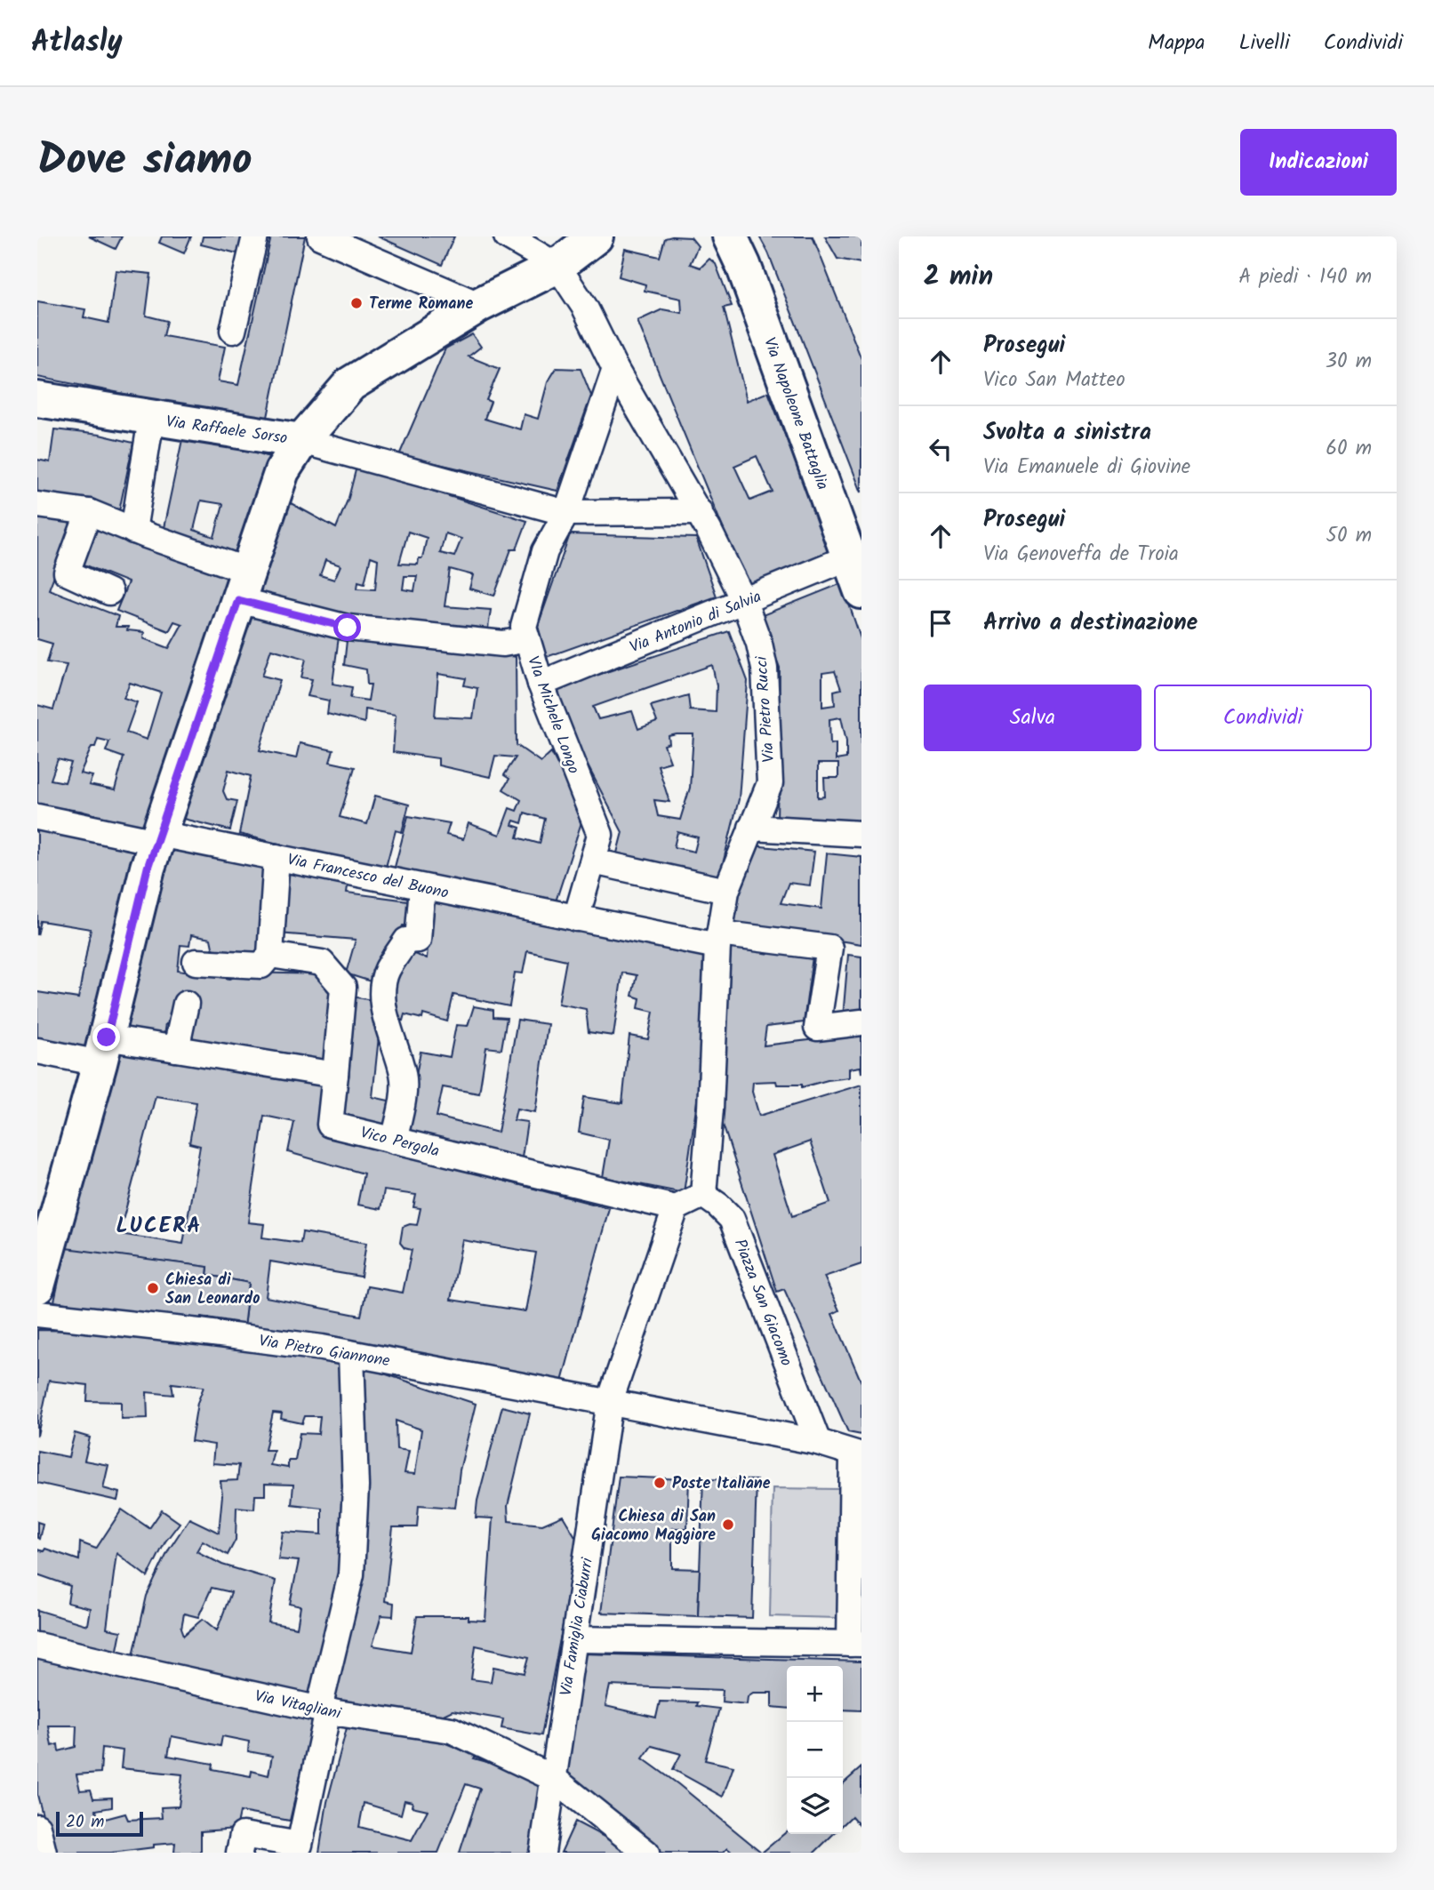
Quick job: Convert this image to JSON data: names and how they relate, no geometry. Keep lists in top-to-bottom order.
{
  "streets": {
    "street": [
      "Via Napoleone Battaglia",
      "Via Raffaele Sorso",
      "Via Antonio di Salvia",
      "Via Pietro Rucci",
      "VIa Michele Longo",
      "Via Francesco del Buono",
      "Vico Pergola",
      "Piazza San Giacomo",
      "Via Pietro Giannone",
      "Via Famiglia Ciaburri",
      "Via Vitagliani"
    ]
  },
  "crossings": [
    ["Via Napoleone Battaglia", "Via Antonio di Salvia"],
    ["Via Antonio di Salvia", "Via Pietro Rucci"],
    ["Via Antonio di Salvia", "VIa Michele Longo"],
    ["Via Pietro Rucci", "VIa Michele Longo"],
    ["Via Pietro Rucci", "Via Francesco del Buono"],
    ["Via Pietro Rucci", "Piazza San Giacomo"],
    ["VIa Michele Longo", "Via Francesco del Buono"],
    ["Via Pietro Giannone", "Via Famiglia Ciaburri"],
    ["Via Famiglia Ciaburri", "Via Vitagliani"]
  ],
  "districts": ["LUCERA"],
  "places": [
    "Terme Romane",
    "Chiesa di San Leonardo",
    "Poste Italiane",
    "Chiesa di San Giacomo Maggiore"
  ],
  "scale_bar": "20 m",
  "page": {
    "header": "Atlasly",
    "nav": ["Mappa", "Livelli", "Condividi"],
    "title": "Dove siamo",
    "buttons": [
      "Indicazioni",
      ["Salva", "Condividi"]
    ],
    "heading": ["2 min", "A piedi · 140 m"],
    "list": [
      ["Prosegui", "Vico San Matteo", "30 m"],
      ["Svolta a sinistra", "Via Emanuele di Giovine", "60 m"],
      ["Prosegui", "Via Genoveffa de Troia", "50 m"],
      "Arrivo a destinazione"
    ],
    "map_buttons": ["+", "−"],
    "scale": "20 m"
  }
}
